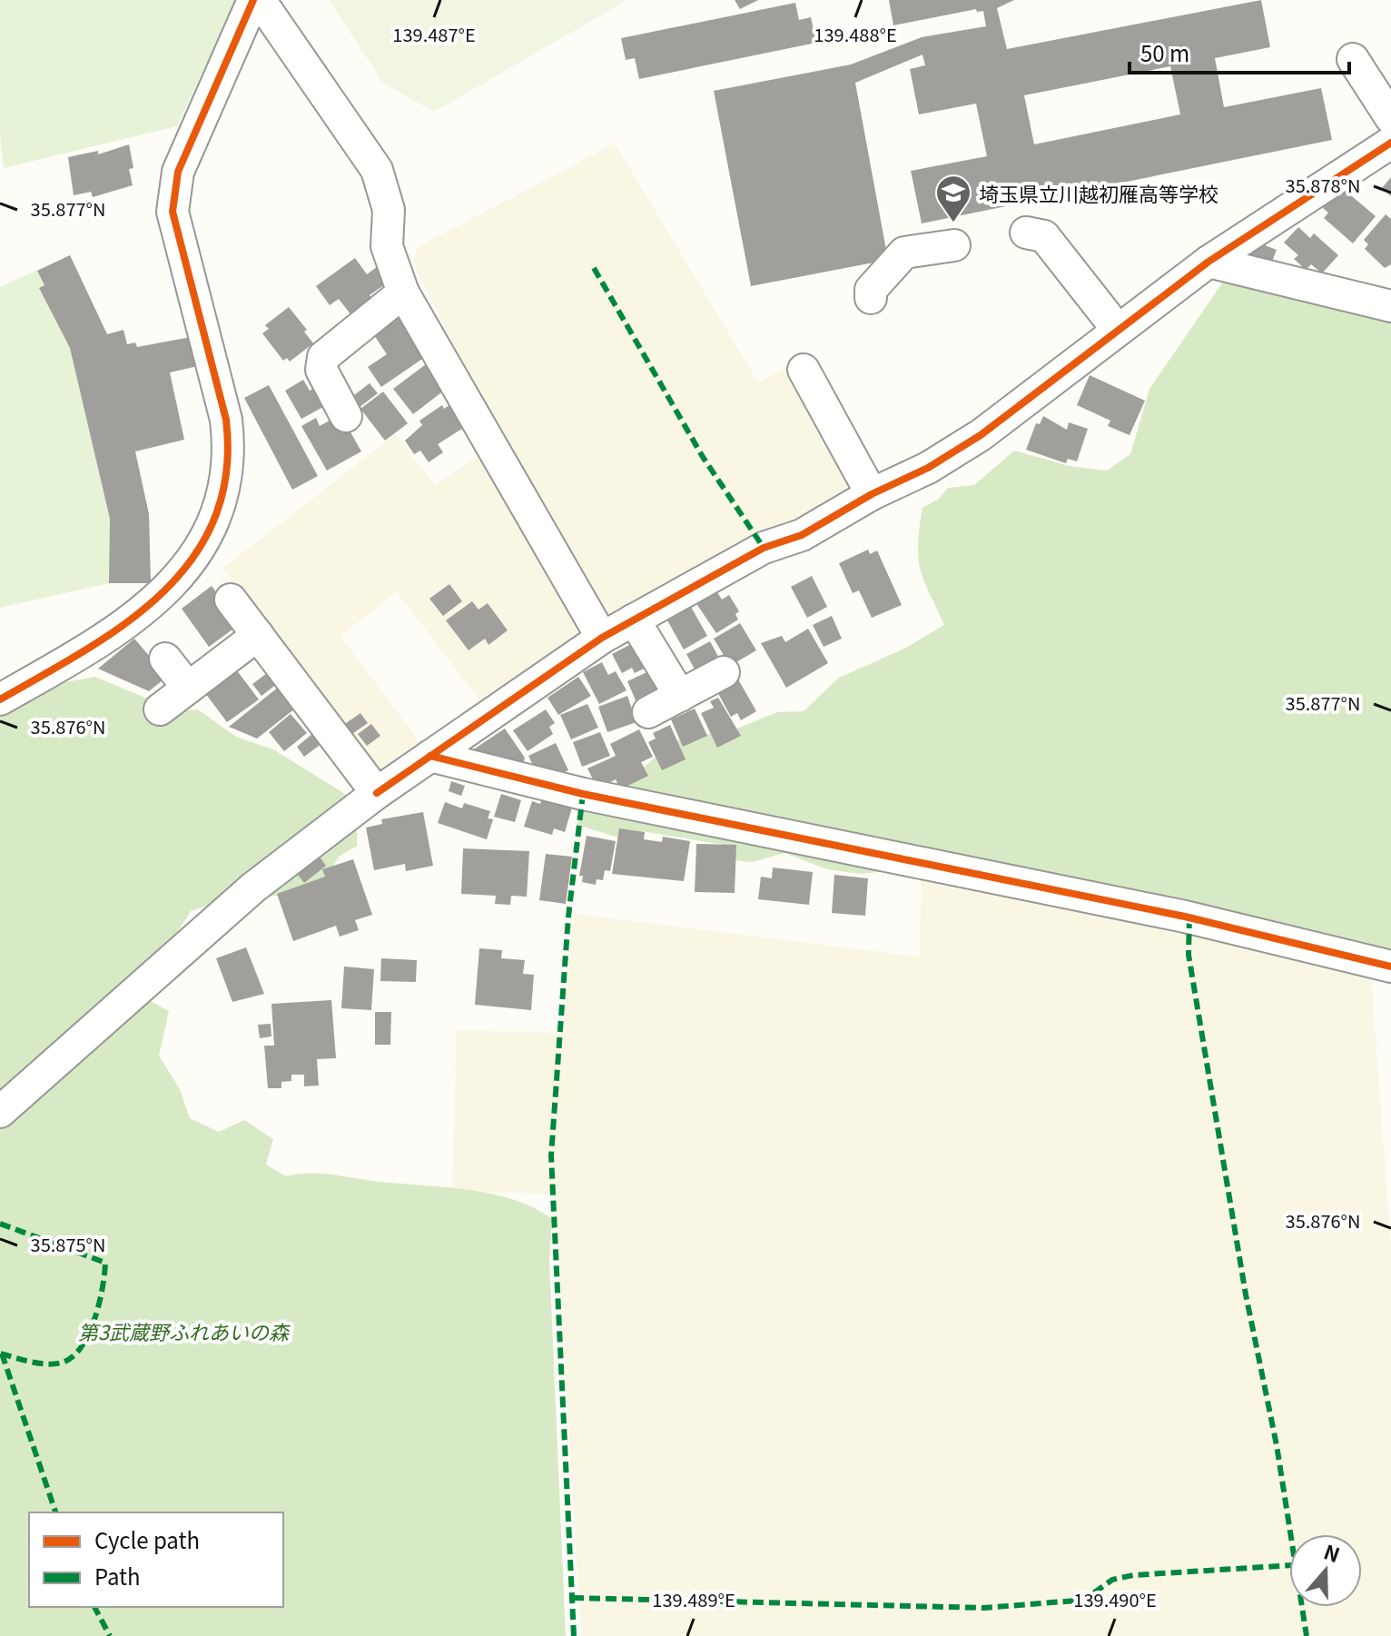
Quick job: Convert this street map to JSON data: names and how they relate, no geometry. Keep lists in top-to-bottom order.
{
  "parks": ["第3武蔵野ふれあいの森"],
  "places": {
    "school or university": ["埼玉県立川越初雁高等学校"]
  },
  "legend": ["Cycle path", "Path"],
  "scale_bar": "50 m",
  "north": "top",
  "coordinates": [
    "139.487°E",
    "139.488°E",
    "35.878°N",
    "35.877°N",
    "35.876°N",
    "35.875°N",
    "139.489°E",
    "139.490°E"
  ]
}
